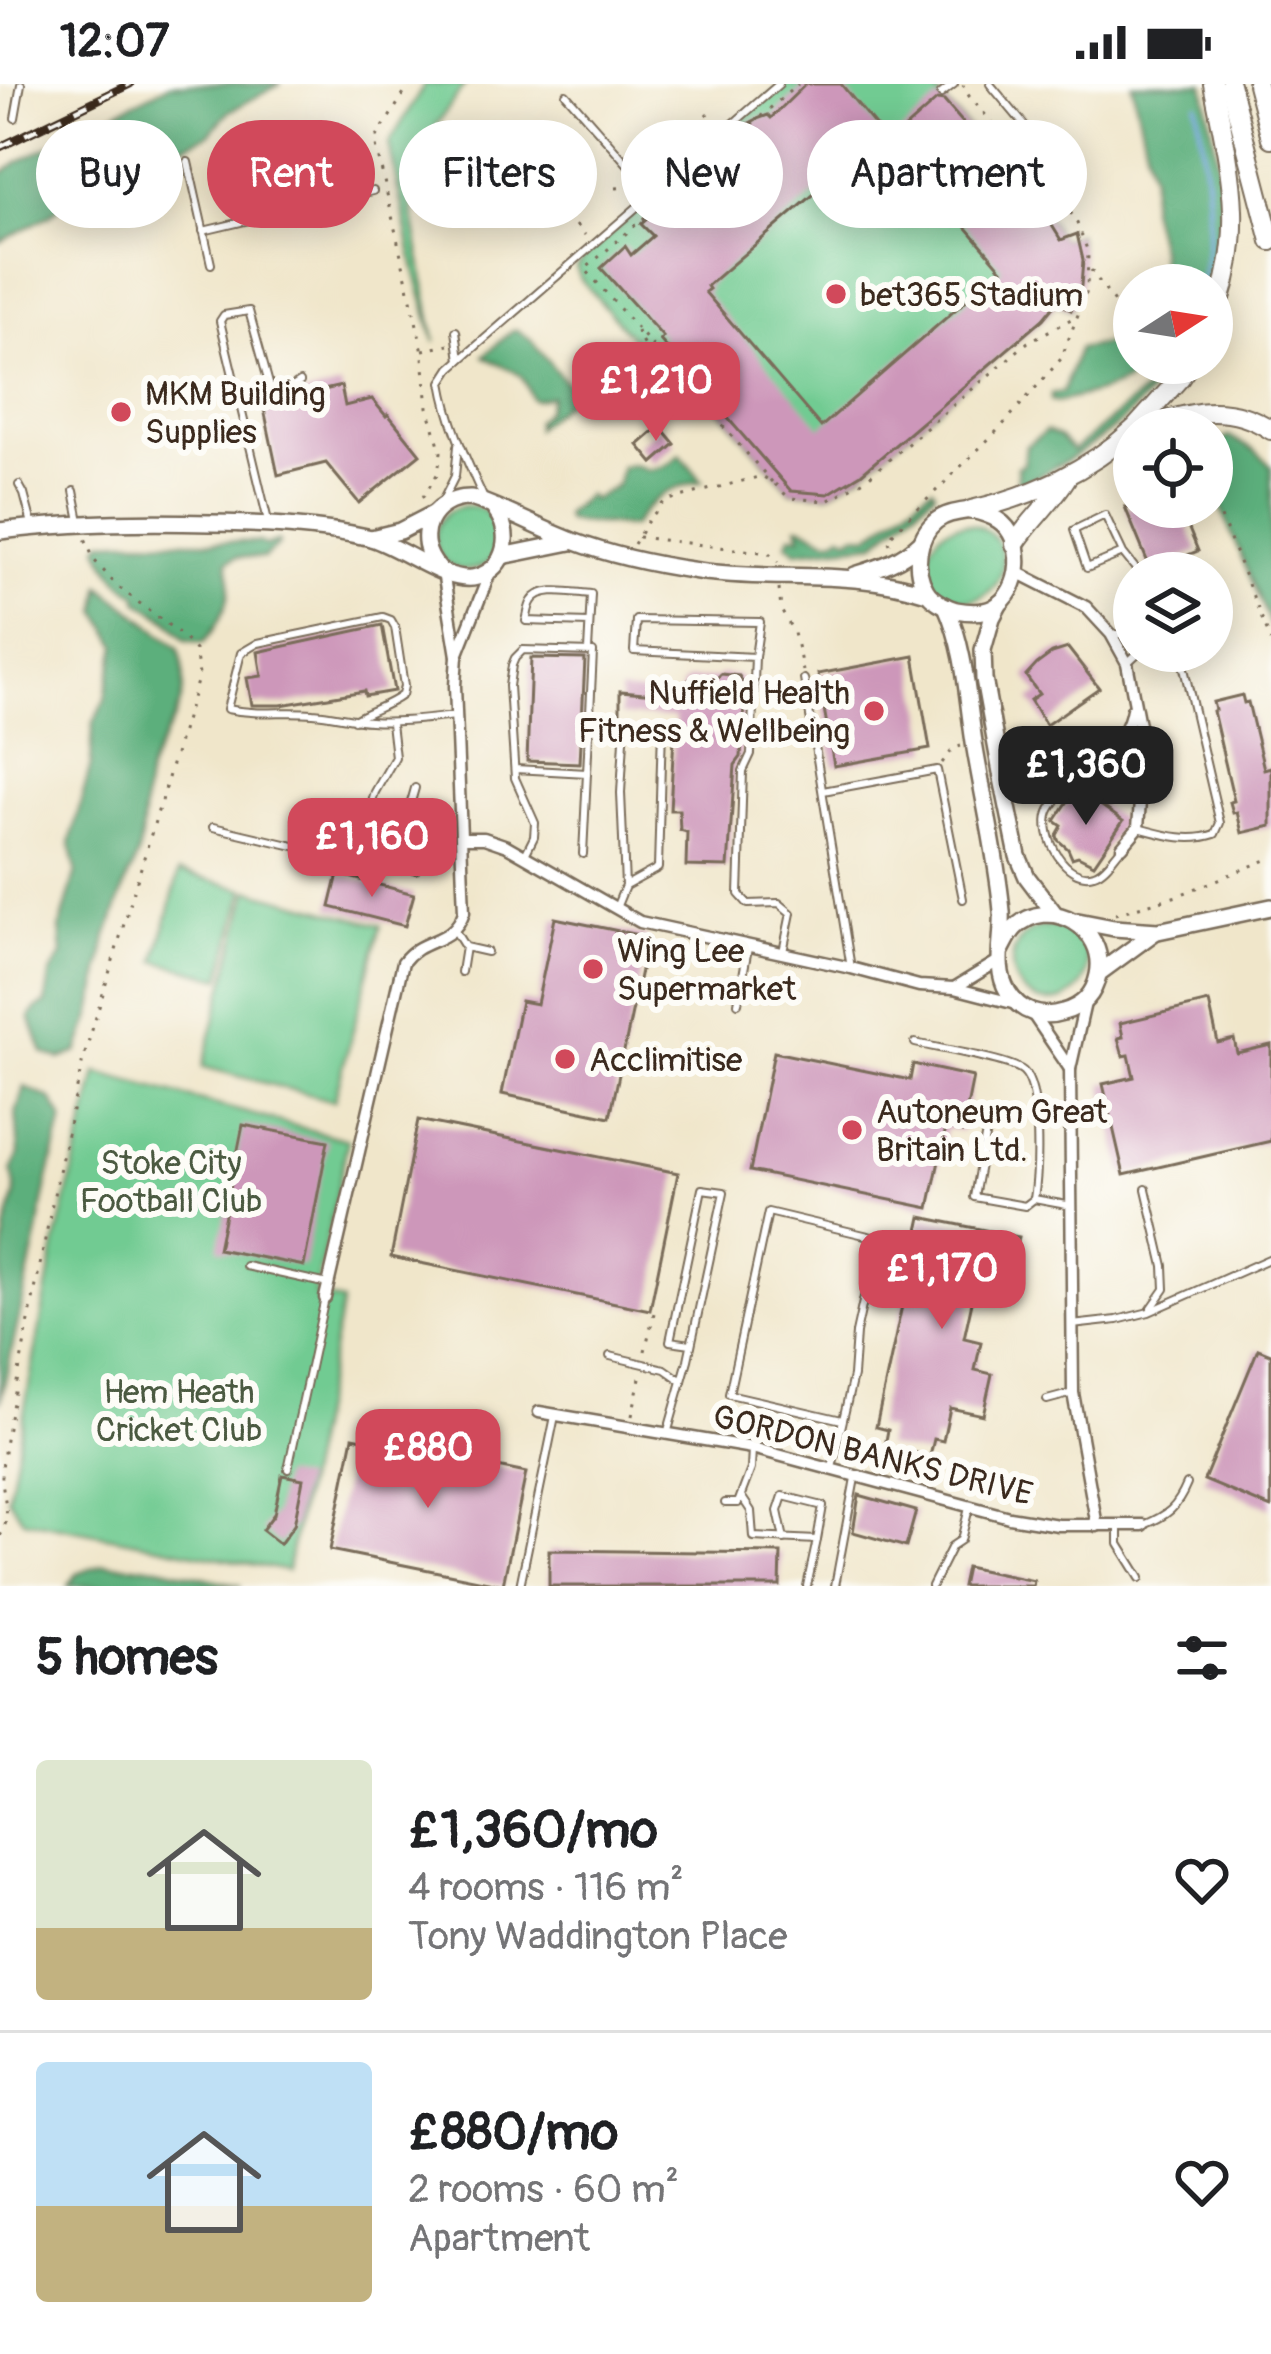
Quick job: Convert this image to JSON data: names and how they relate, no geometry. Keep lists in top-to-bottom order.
{
  "streets": {
    "street": ["GORDON BANKS DRIVE"]
  },
  "parks": ["Stoke City Football Club", "Hem Heath Cricket Club"],
  "places": [
    "bet365 Stadium",
    "MKM Building Supplies",
    "Nuffield Health Fitness & Wellbeing",
    "Wing Lee Supermarket",
    "Acclimitise",
    "Autoneum Great Britain Ltd."
  ],
  "north": "right",
  "page": {
    "status": "12:07",
    "chip": [
      "Buy",
      "Rent",
      "Filters",
      "New",
      "Apartment"
    ],
    "price": [
      "£1,210",
      "£1,360",
      "£1,160",
      "£1,170",
      "£880"
    ],
    "heading": "5 homes",
    "list": [
      {
        "name": "£1,360/mo",
        "note": "4 rooms · 116 m² · Tony Waddington Place"
      },
      {
        "name": "£880/mo",
        "note": "2 rooms · 60 m² · Apartment"
      }
    ]
  }
}
